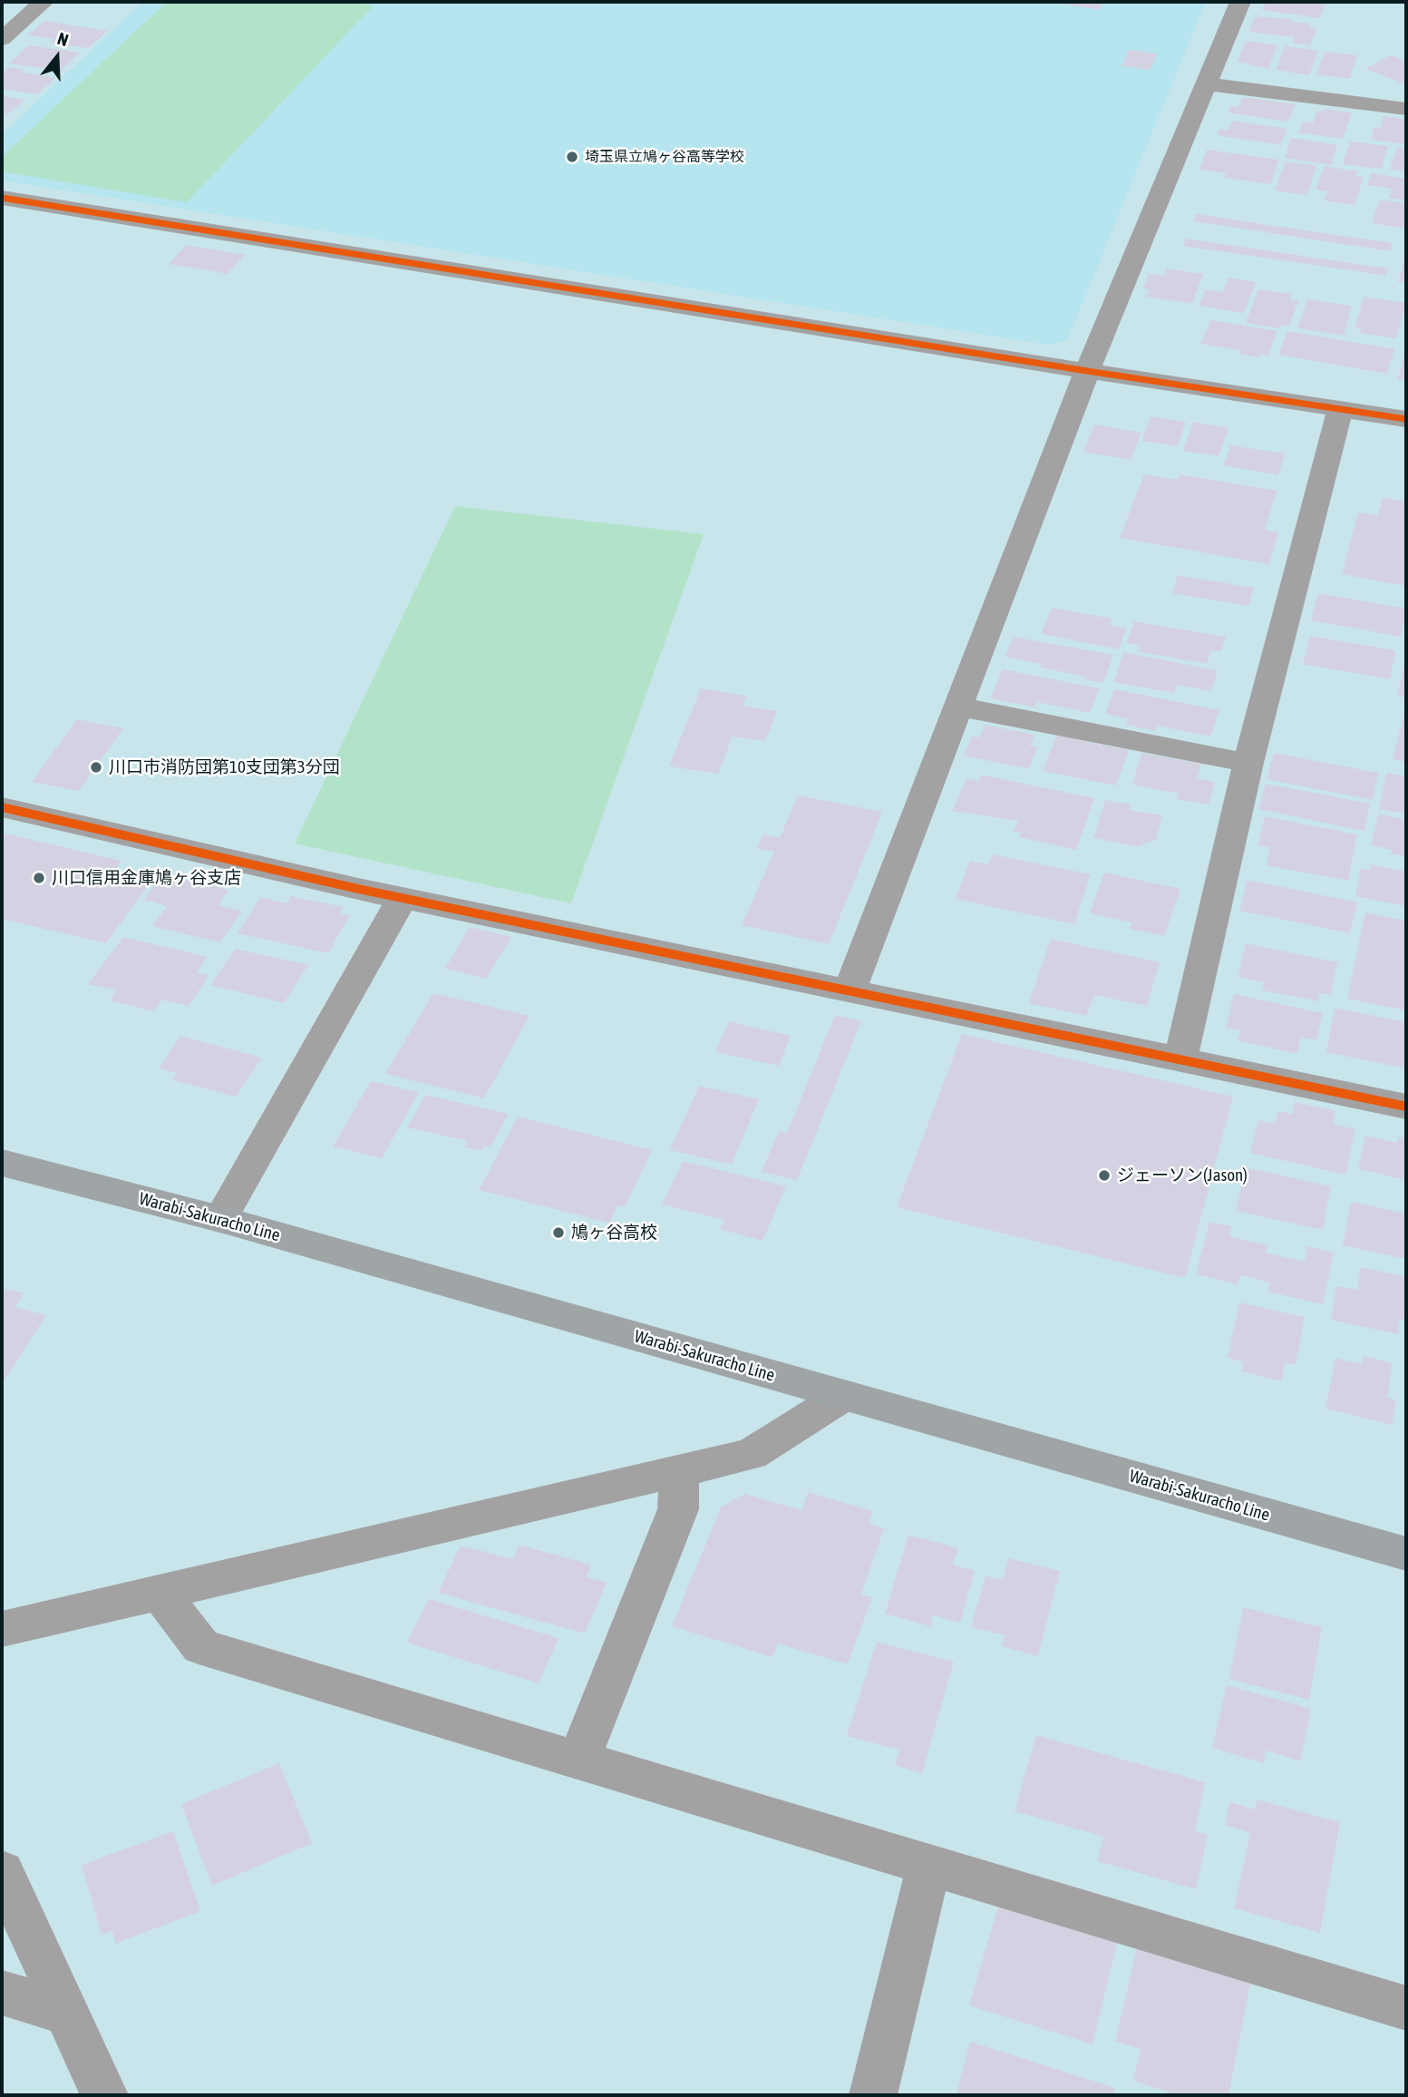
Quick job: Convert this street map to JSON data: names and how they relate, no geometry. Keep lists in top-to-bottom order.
{
  "streets": {
    "main road": ["Warabi-Sakuracho Line"]
  },
  "places": [
    "埼玉県立鳩ヶ谷高等学校",
    "川口市消防団第10支団第3分団",
    "川口信用金庫鳩ヶ谷支店",
    "ジェーソン(Jason)",
    "鳩ヶ谷高校"
  ],
  "north": "top"
}
